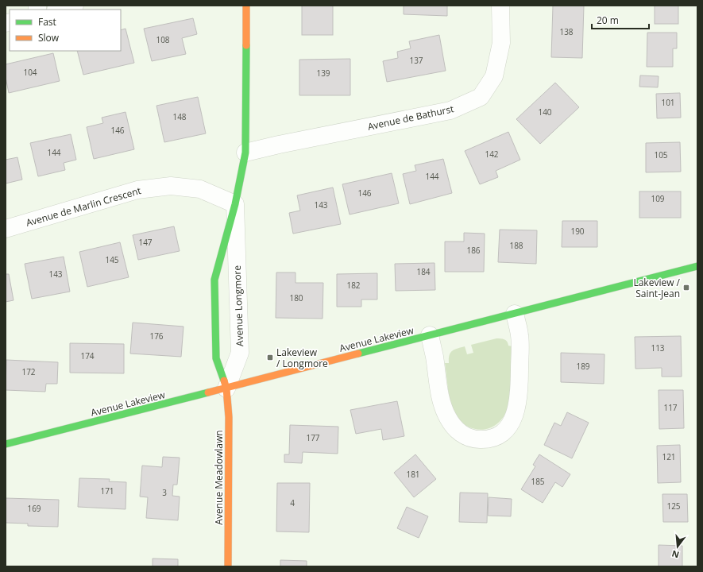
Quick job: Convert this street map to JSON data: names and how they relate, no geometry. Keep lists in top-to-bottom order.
{
  "streets": {
    "street": [
      "Avenue de Bathurst",
      "Avenue de Marlin Crescent",
      "Avenue Longmore",
      "Avenue Lakeview",
      "Avenue Meadowlawn"
    ]
  },
  "crossings": [
    ["Avenue de Bathurst", "Avenue Longmore"],
    ["Avenue de Marlin Crescent", "Avenue Longmore"],
    ["Avenue Longmore", "Avenue Lakeview"],
    ["Avenue Longmore", "Avenue Meadowlawn"],
    ["Avenue Lakeview", "Avenue Meadowlawn"]
  ],
  "places": {
    "transit": ["Lakeview / Saint-Jean", "Lakeview / Longmore"]
  },
  "house_numbers": [
    "138",
    "108",
    "137",
    "104",
    "139",
    "101",
    "140",
    "148",
    "146",
    "144",
    "142",
    "105",
    "144",
    "146",
    "109",
    "143",
    "190",
    "147",
    "188",
    "186",
    "145",
    "184",
    "143",
    "182",
    "180",
    "176",
    "113",
    "174",
    "189",
    "172",
    "117",
    "177",
    "121",
    "181",
    "185",
    "171",
    "3",
    "4",
    "125",
    "169"
  ],
  "legend": ["Fast", "Slow"],
  "scale_bar": "20 m",
  "north": "bottom"
}
